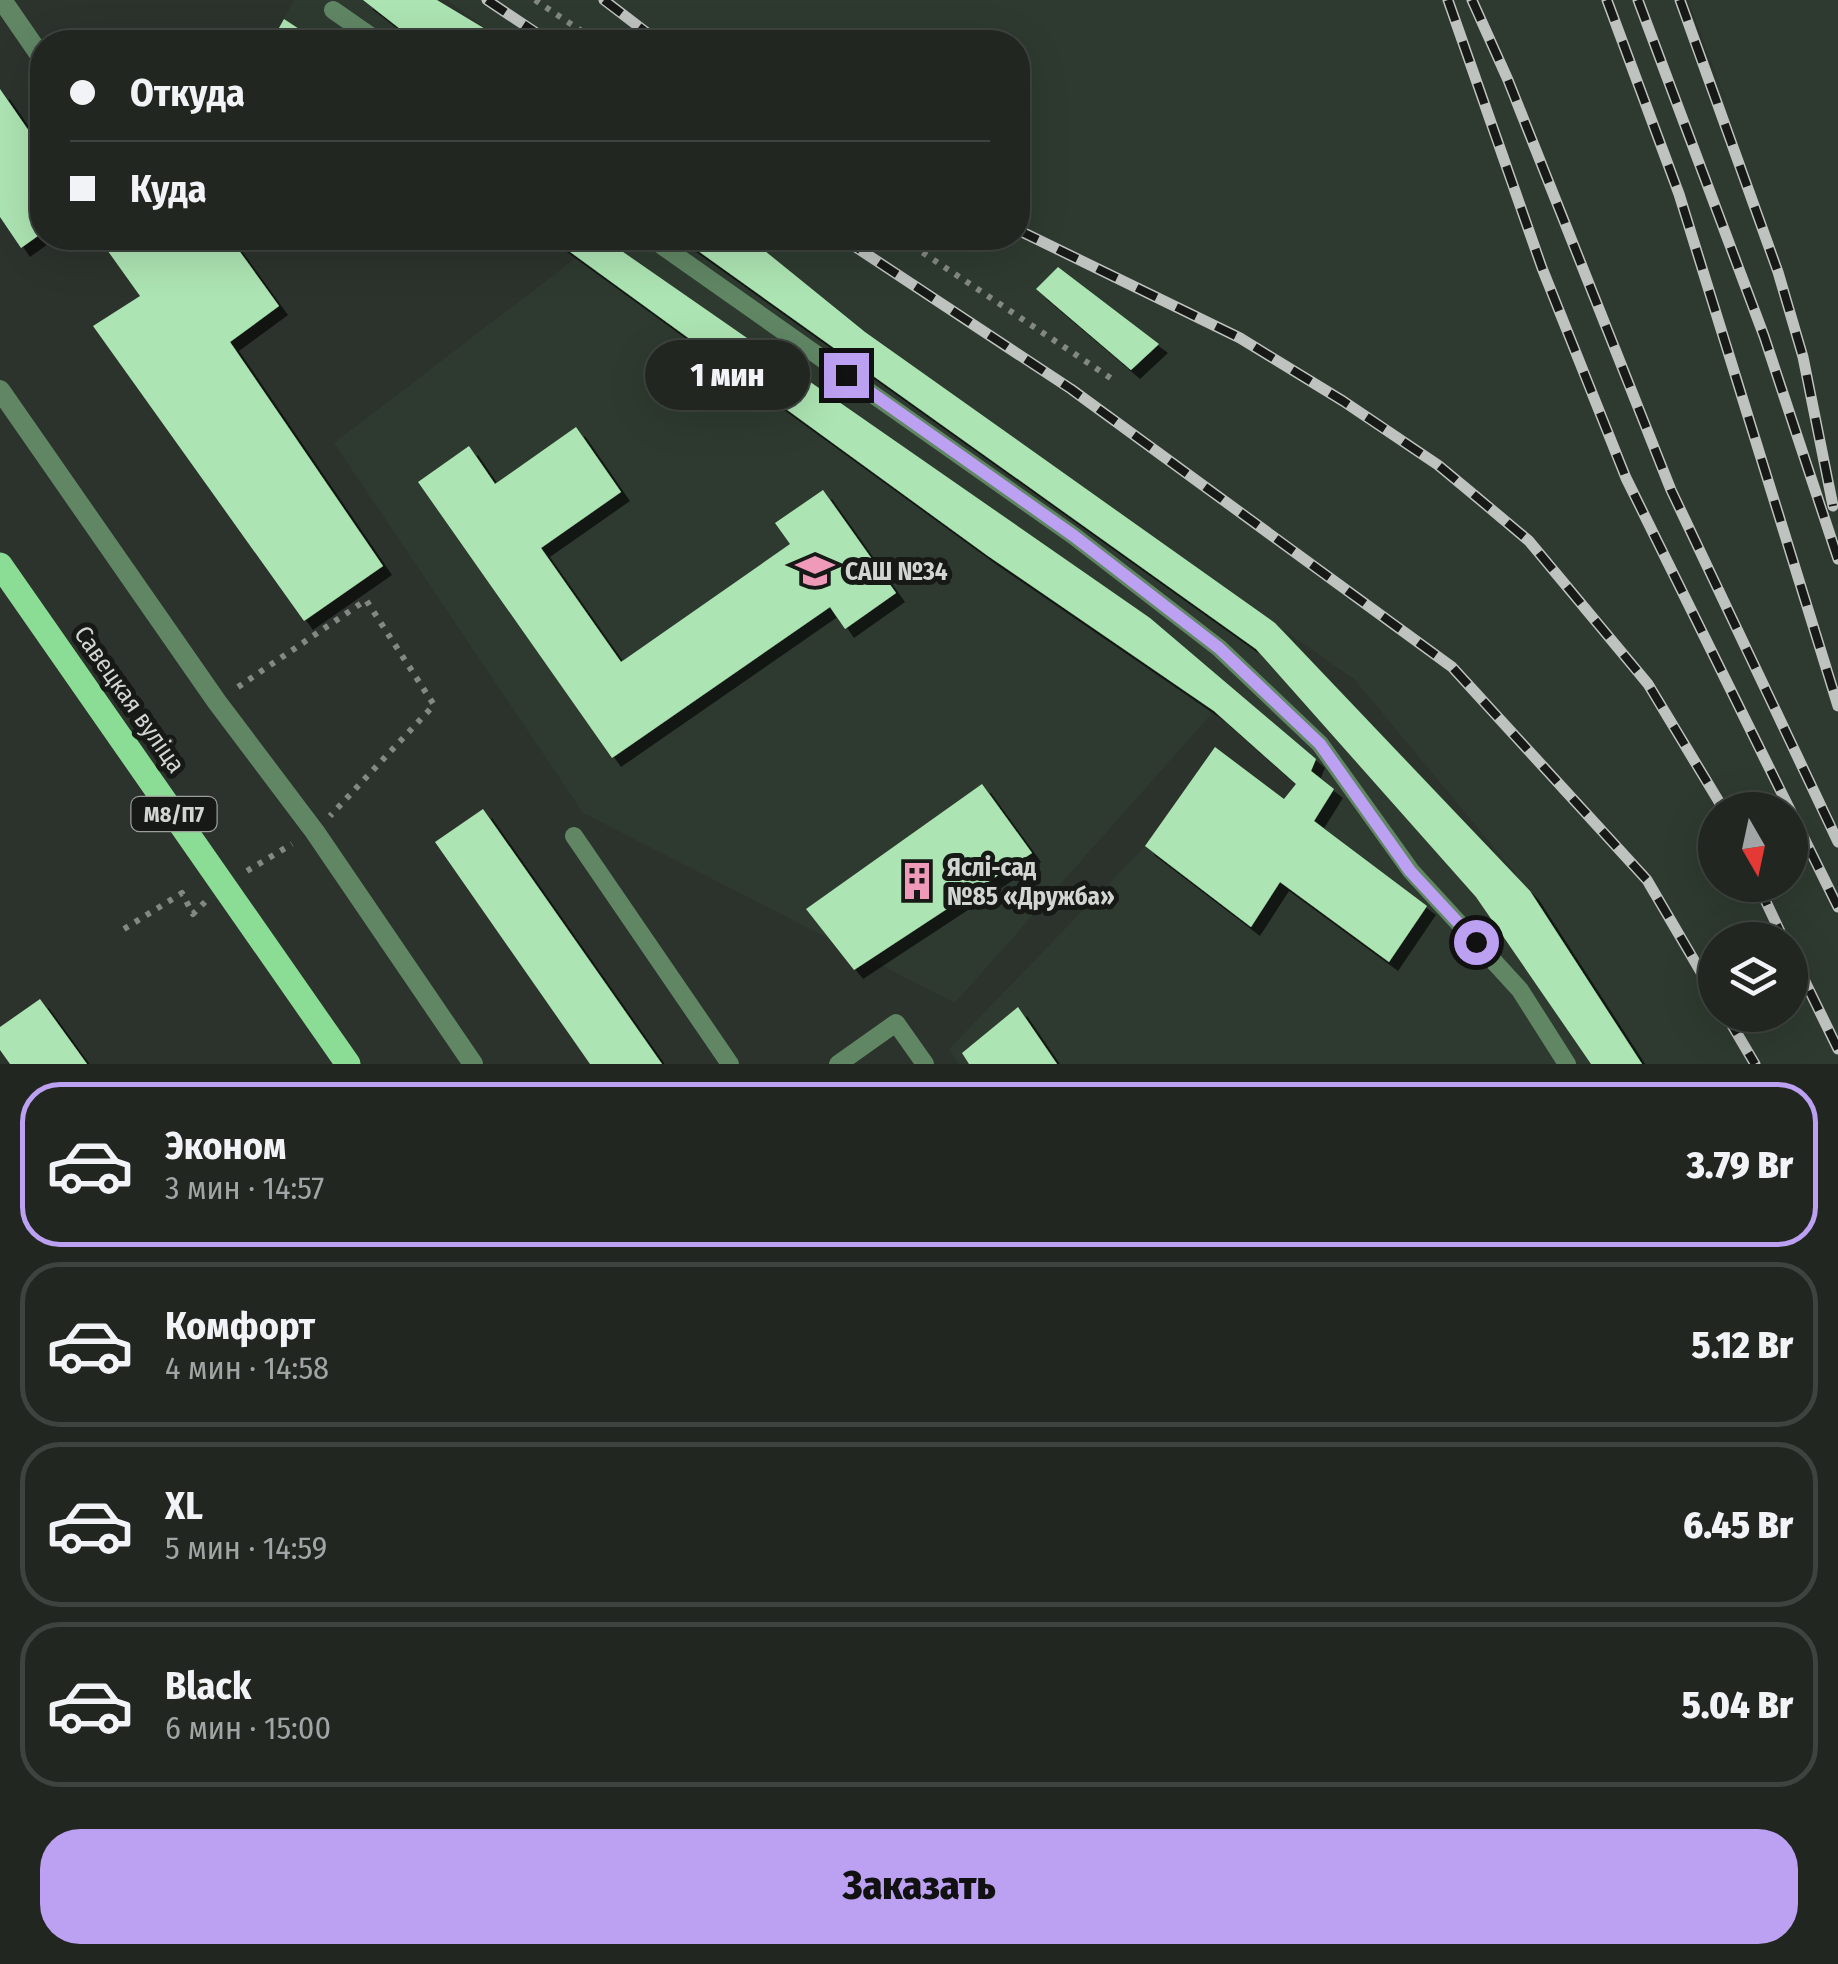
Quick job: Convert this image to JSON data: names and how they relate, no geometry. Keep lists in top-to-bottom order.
{
  "streets": {
    "main road": ["Савецкая вуліца", "М8/П7"]
  },
  "places": {
    "school or university": ["САШ №34"],
    "building": ["Яслі-сад №85 «Дружба»"]
  },
  "north": "bottom",
  "page": {
    "banner": ["Откуда", "Куда"],
    "bubble": "1 мин",
    "list": [
      {
        "name": "Эконом",
        "note": "3 мин · 14:57",
        "value": "3.79 Br"
      },
      {
        "name": "Комфорт",
        "note": "4 мин · 14:58",
        "value": "5.12 Br"
      },
      {
        "name": "XL",
        "note": "5 мин · 14:59",
        "value": "6.45 Br"
      },
      {
        "name": "Black",
        "note": "6 мин · 15:00",
        "value": "5.04 Br"
      }
    ],
    "buttons": "Заказать"
  }
}
